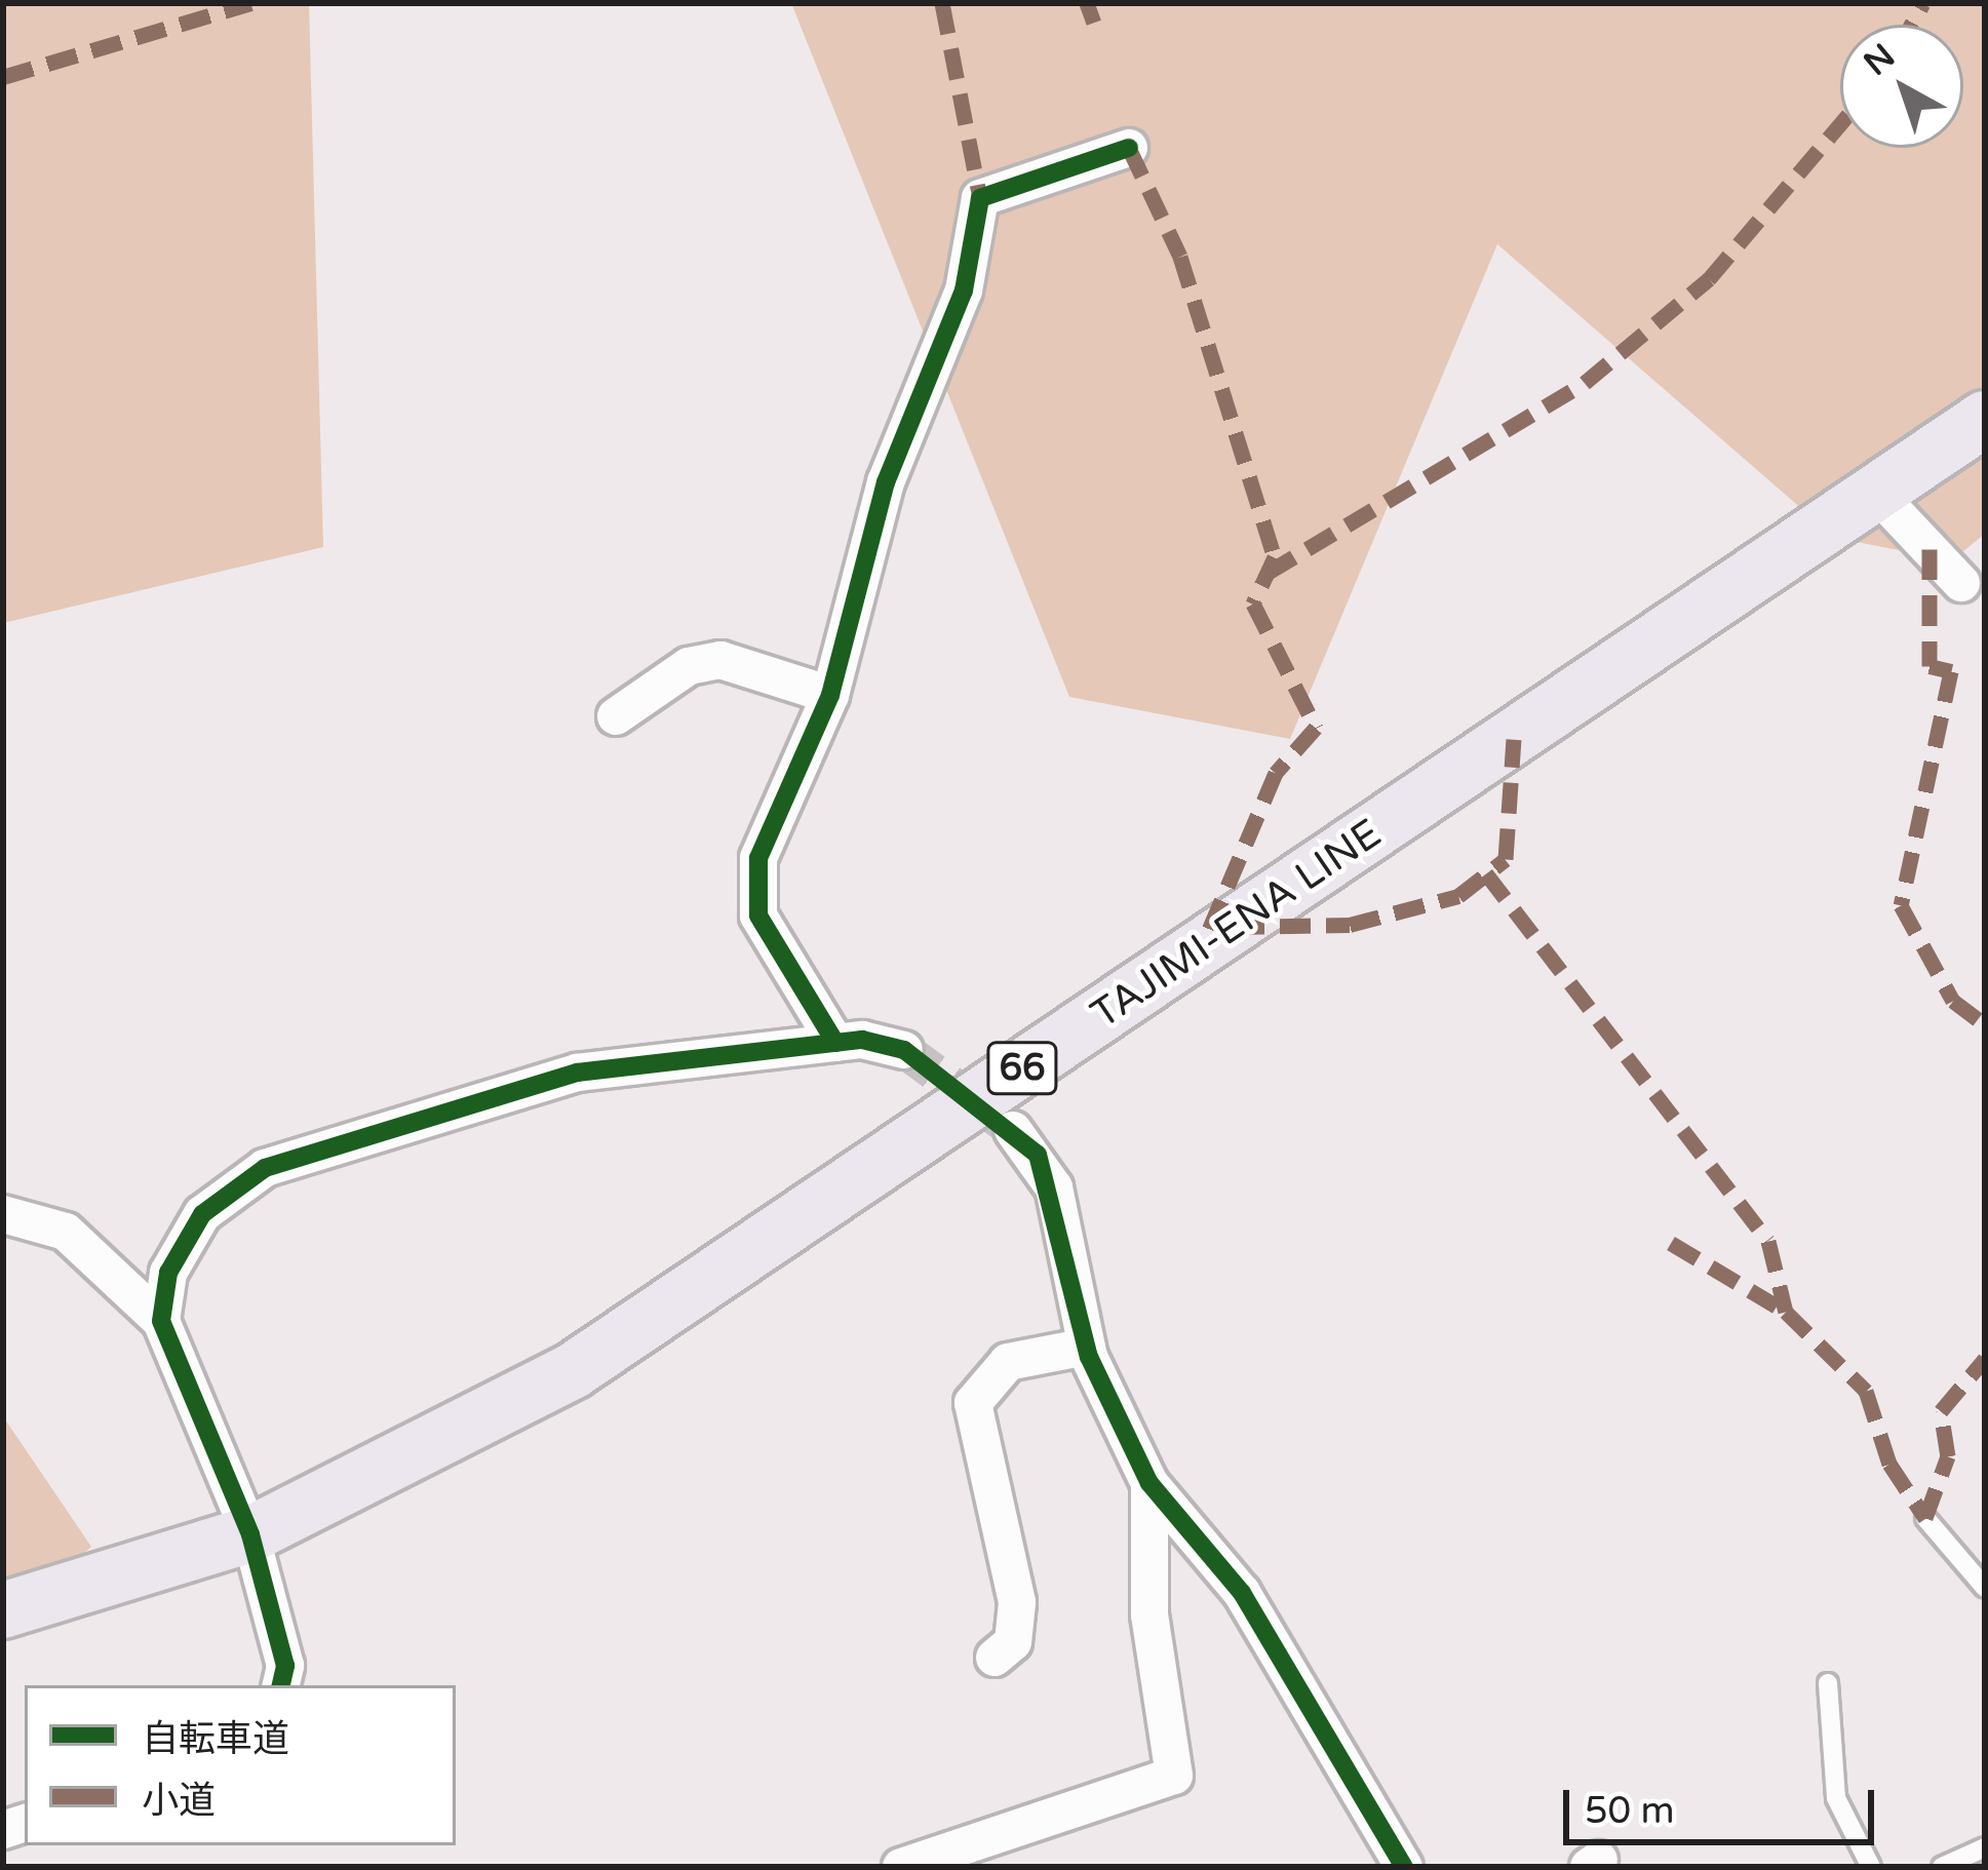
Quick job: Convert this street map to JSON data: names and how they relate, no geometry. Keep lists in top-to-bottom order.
{
  "streets": {
    "main road": ["TAJIMI-ENA LINE", "66"]
  },
  "legend": ["自転車道", "小道"],
  "scale_bar": "50 m",
  "north": "top left"
}
